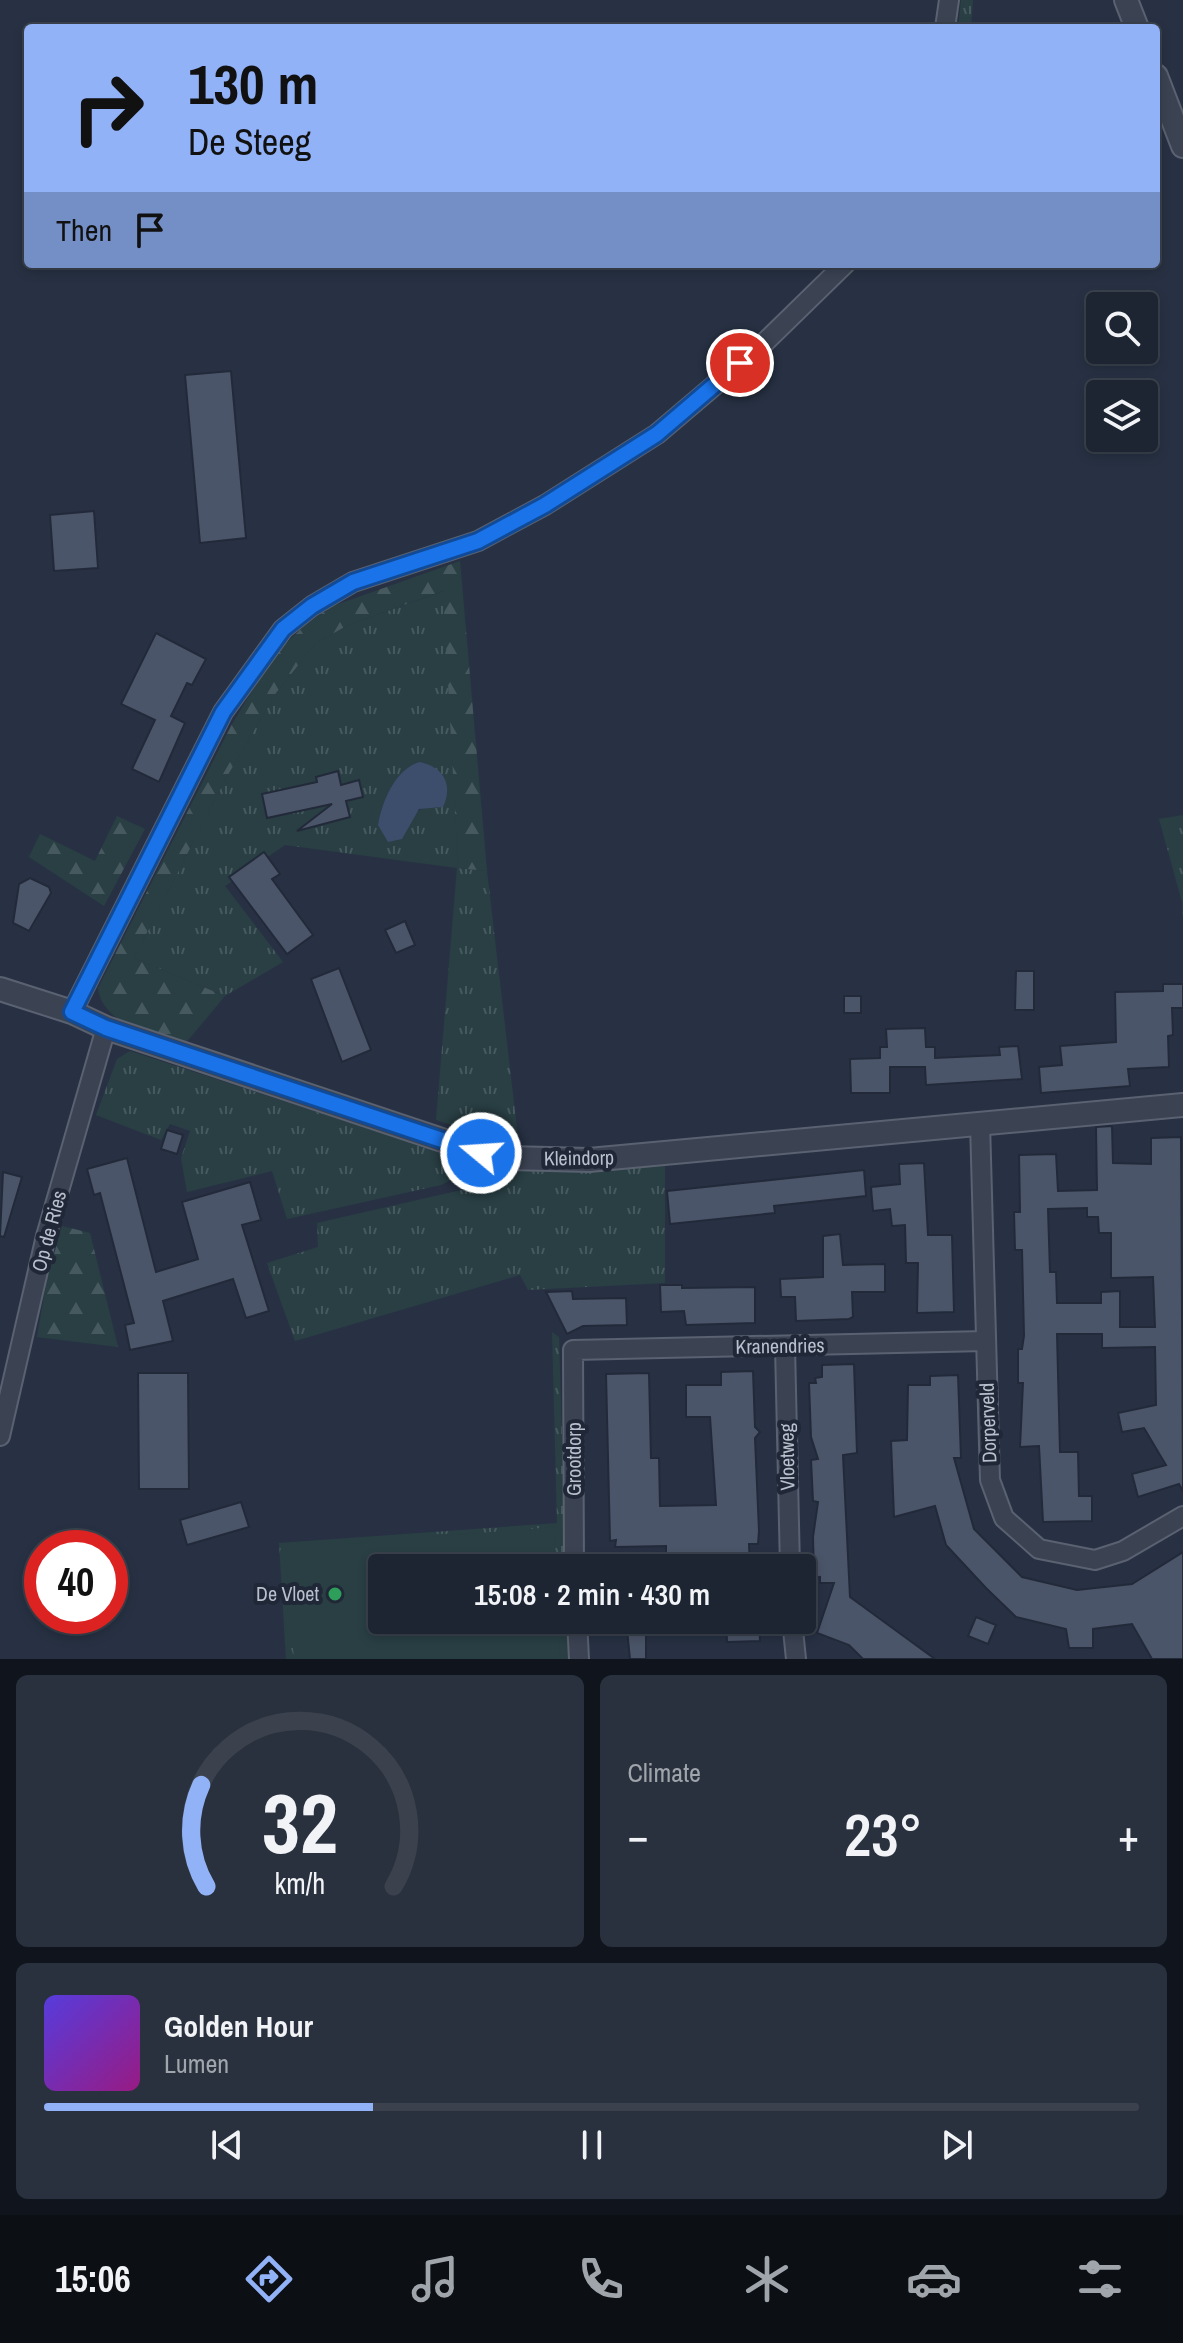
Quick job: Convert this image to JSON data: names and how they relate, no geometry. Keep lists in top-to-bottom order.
{
  "streets": {
    "street": [
      "Kleindorp",
      "Op de Ries",
      "Kranendries",
      "Dorperveld",
      "Vloetweg",
      "Grootdorp"
    ]
  },
  "crossings": [
    ["Kleindorp", "Op de Ries"],
    ["Kleindorp", "Dorperveld"],
    ["Kranendries", "Dorperveld"],
    ["Kranendries", "Vloetweg"],
    ["Kranendries", "Grootdorp"]
  ],
  "places": ["De Vloet"],
  "page": {
    "turn": ["130 m", "De Steeg"],
    "then": "Then",
    "limit": "40",
    "trip": "15:08 · 2 min · 430 m",
    "tile": "Climate",
    "heat": ["−", "23°", "+"],
    "song": ["Golden Hour", "Lumen"],
    "tabs": "15:06",
    "gauge": ["32", "km/h"]
  }
}
